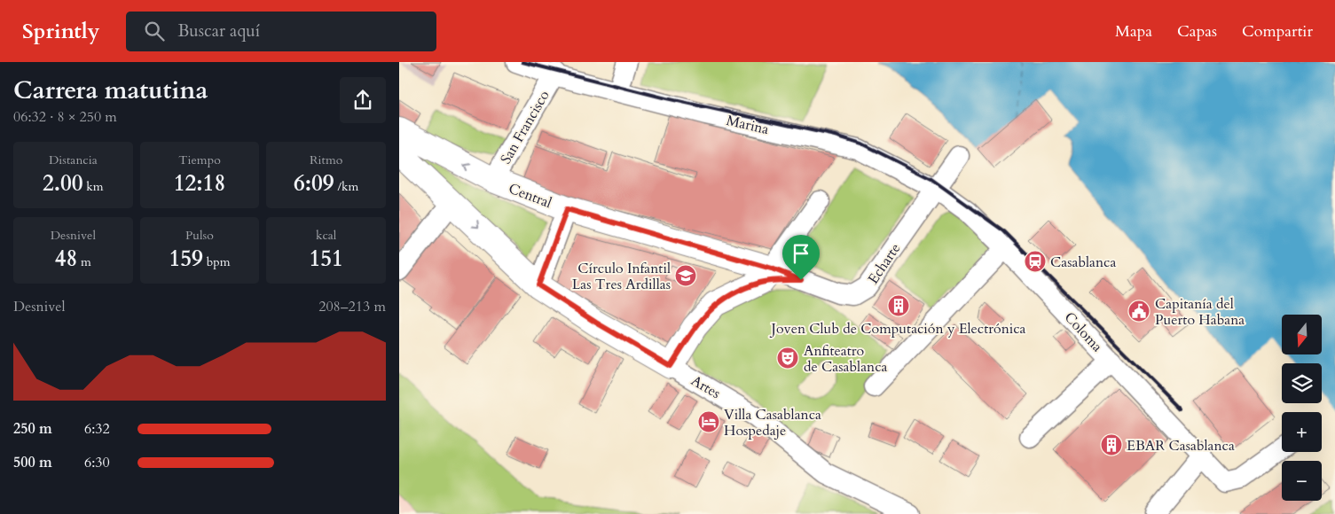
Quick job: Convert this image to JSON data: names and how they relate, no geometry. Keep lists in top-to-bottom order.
{
  "streets": {
    "main road": ["Central", "Artes"],
    "street": [
      "Marina",
      "San Francisco",
      "Echarte",
      "Coloma"
    ]
  },
  "crossings": [
    ["Marina", "San Francisco"],
    ["Marina", "Echarte"],
    ["Marina", "Coloma"],
    ["San Francisco", "Central"],
    ["Central", "Echarte"],
    ["Echarte", "Coloma"]
  ],
  "places": {
    "station": ["Casablanca"],
    "school or university": ["Círculo Infantil Las Tres Ardillas"],
    "building": ["Joven Club de Computación y Electrónica", "EBAR Casablanca"],
    "public building": ["Capitanía del Puerto Habana"],
    "theatre": ["Anfiteatro de Casablanca"],
    "hotel": ["Villa Casablanca Hospedaje"]
  },
  "north": "bottom",
  "page": {
    "header": "Sprintly",
    "search": "Buscar aquí",
    "nav": ["Mapa", "Capas", "Compartir"],
    "heading": ["Carrera matutina", "06:32 · 8 × 250 m"],
    "stats": [
      ["Distancia", "2.00 km"],
      ["Tiempo", "12:18"],
      ["Ritmo", "6:09 /km"],
      ["Desnivel", "48 m"],
      ["Pulso", "159 bpm"],
      ["kcal", "151"]
    ],
    "chart": ["Desnivel", "208–213 m"],
    "map_buttons": ["+", "−"],
    "list": [
      {
        "name": "250 m",
        "note": "6:32"
      },
      {
        "name": "500 m",
        "note": "6:30"
      }
    ]
  }
}
